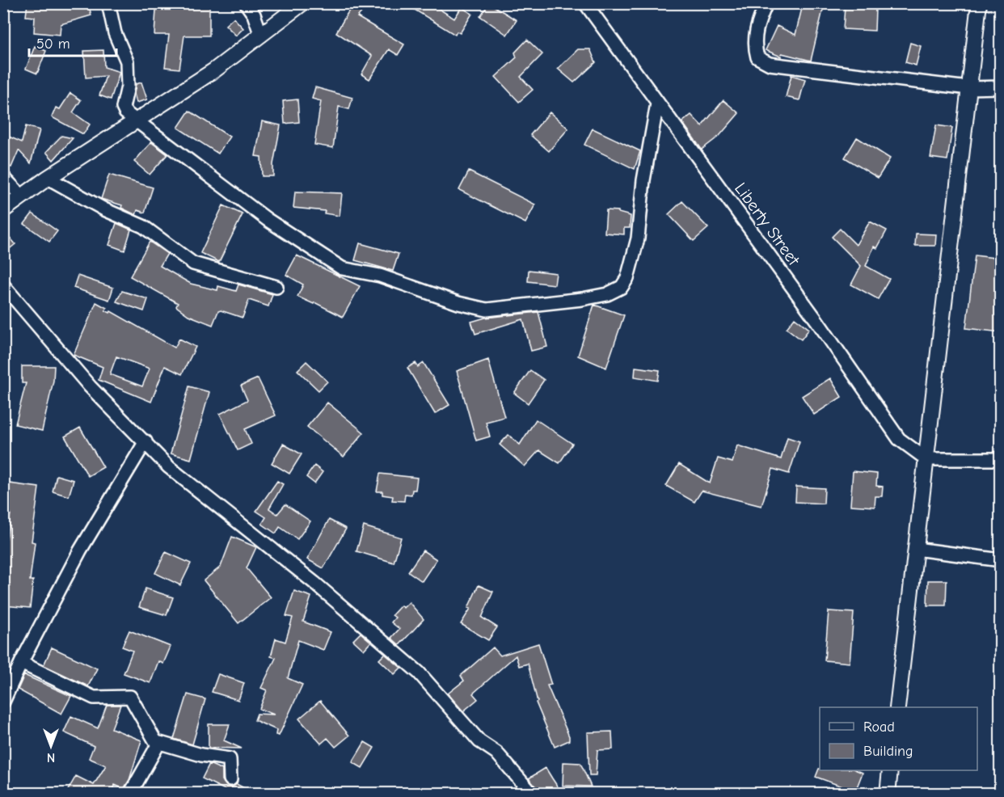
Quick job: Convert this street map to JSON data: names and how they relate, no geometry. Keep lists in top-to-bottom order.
{
  "streets": {
    "street": ["Liberty Street"]
  },
  "legend": ["Road", "Building"],
  "scale_bar": "50 m",
  "north": "bottom"
}
